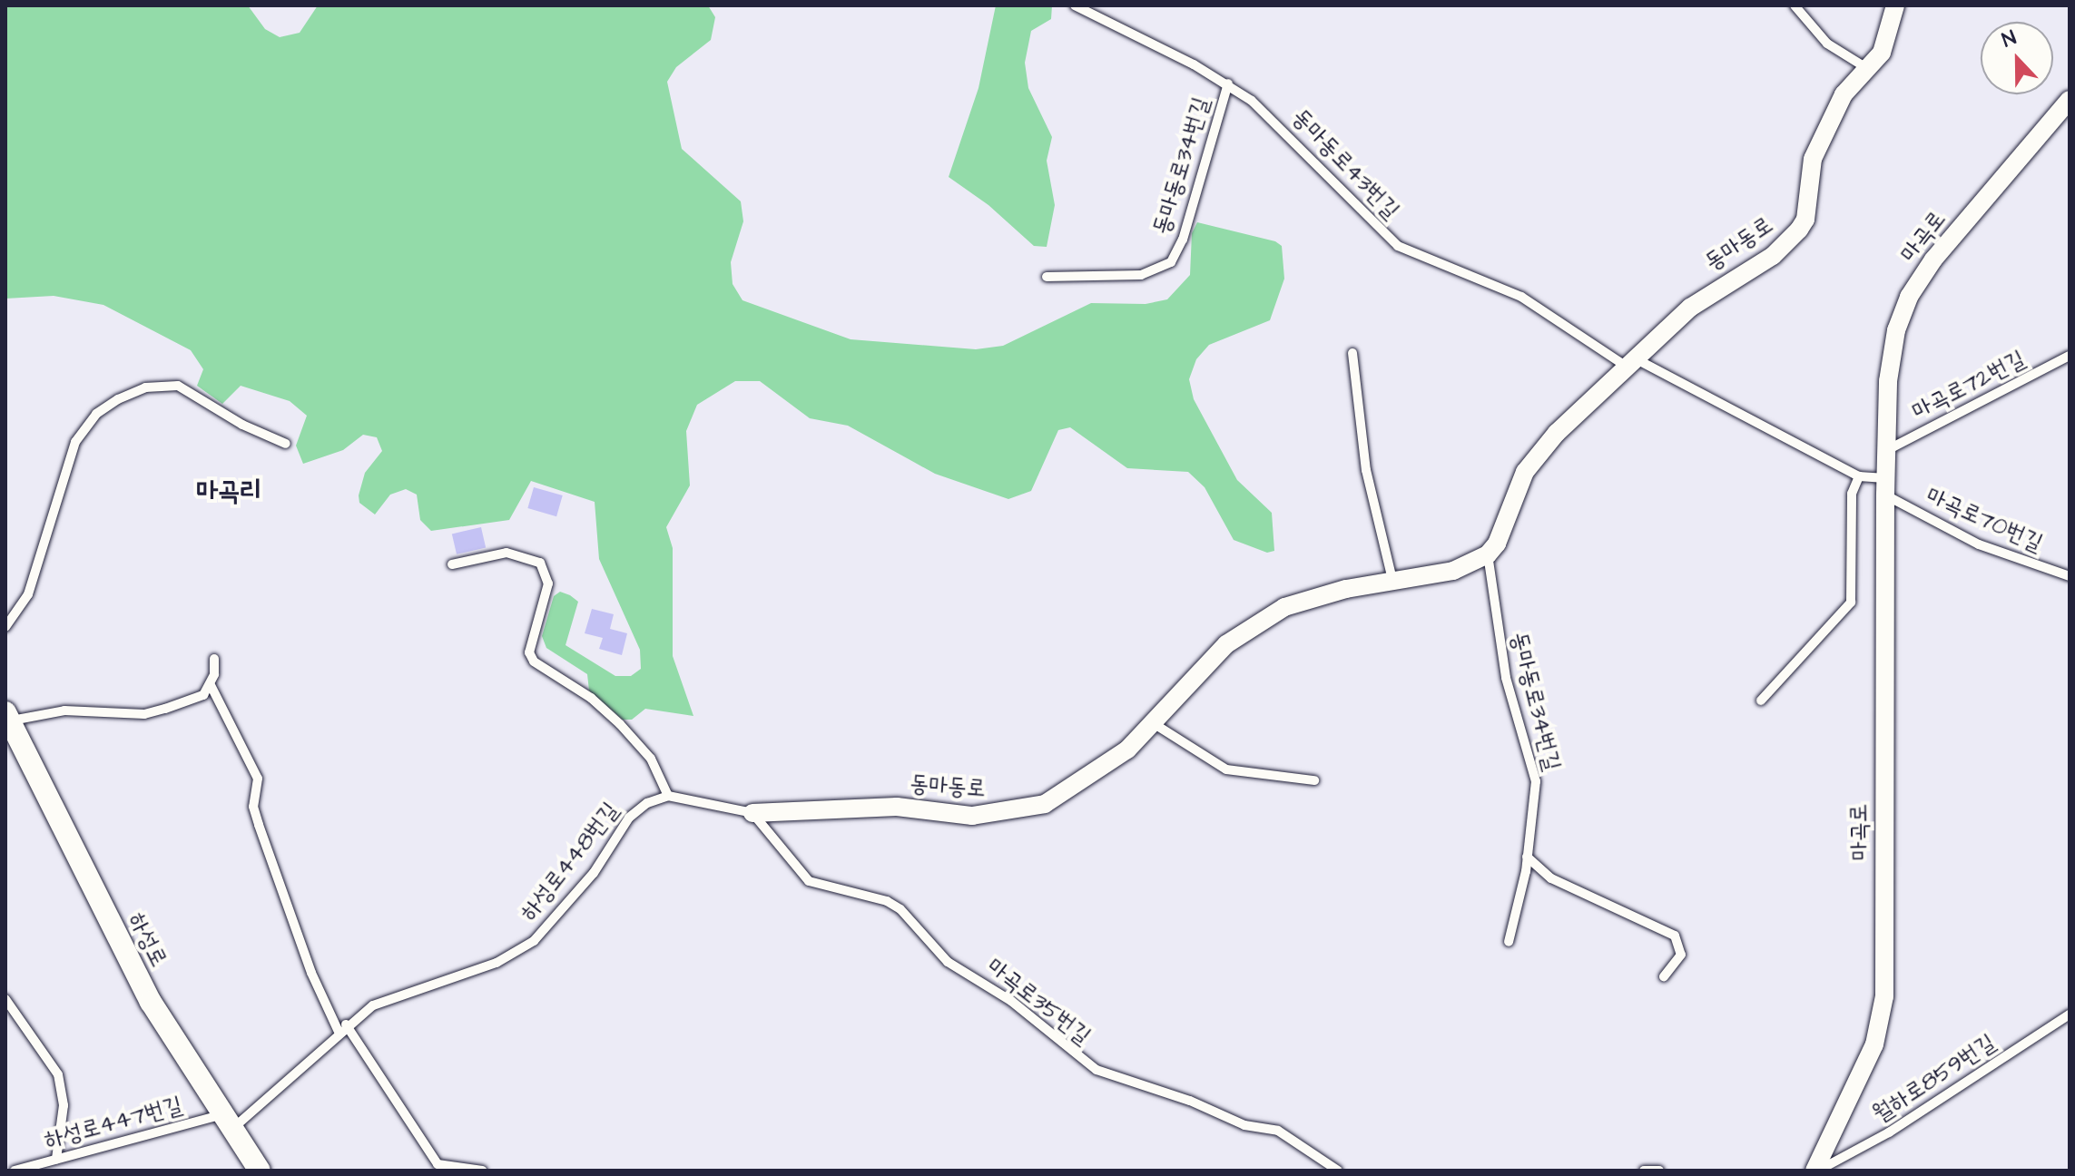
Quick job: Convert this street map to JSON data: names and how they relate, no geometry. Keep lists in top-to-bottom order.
{
  "streets": {
    "street": ["마곡로", "동마동로", "하성로"],
    "lane": [
      "동마동로43번길",
      "동마동로34번길",
      "마곡로72번길",
      "마곡로70번길",
      "하성로448번길",
      "마곡로35번길",
      "월하로859번길",
      "하성로447번길"
    ]
  },
  "crossings": [
    ["동마동로43번길", "동마동로34번길"],
    ["동마동로43번길", "동마동로"],
    ["동마동로34번길", "동마동로"],
    ["마곡로", "마곡로72번길"],
    ["마곡로", "마곡로70번길"],
    ["마곡로", "월하로859번길"],
    ["동마동로", "마곡로35번길"],
    ["하성로448번길", "하성로"],
    ["하성로448번길", "하성로447번길"],
    ["하성로", "하성로447번길"]
  ],
  "districts": ["마곡리"],
  "north": "top"
}
